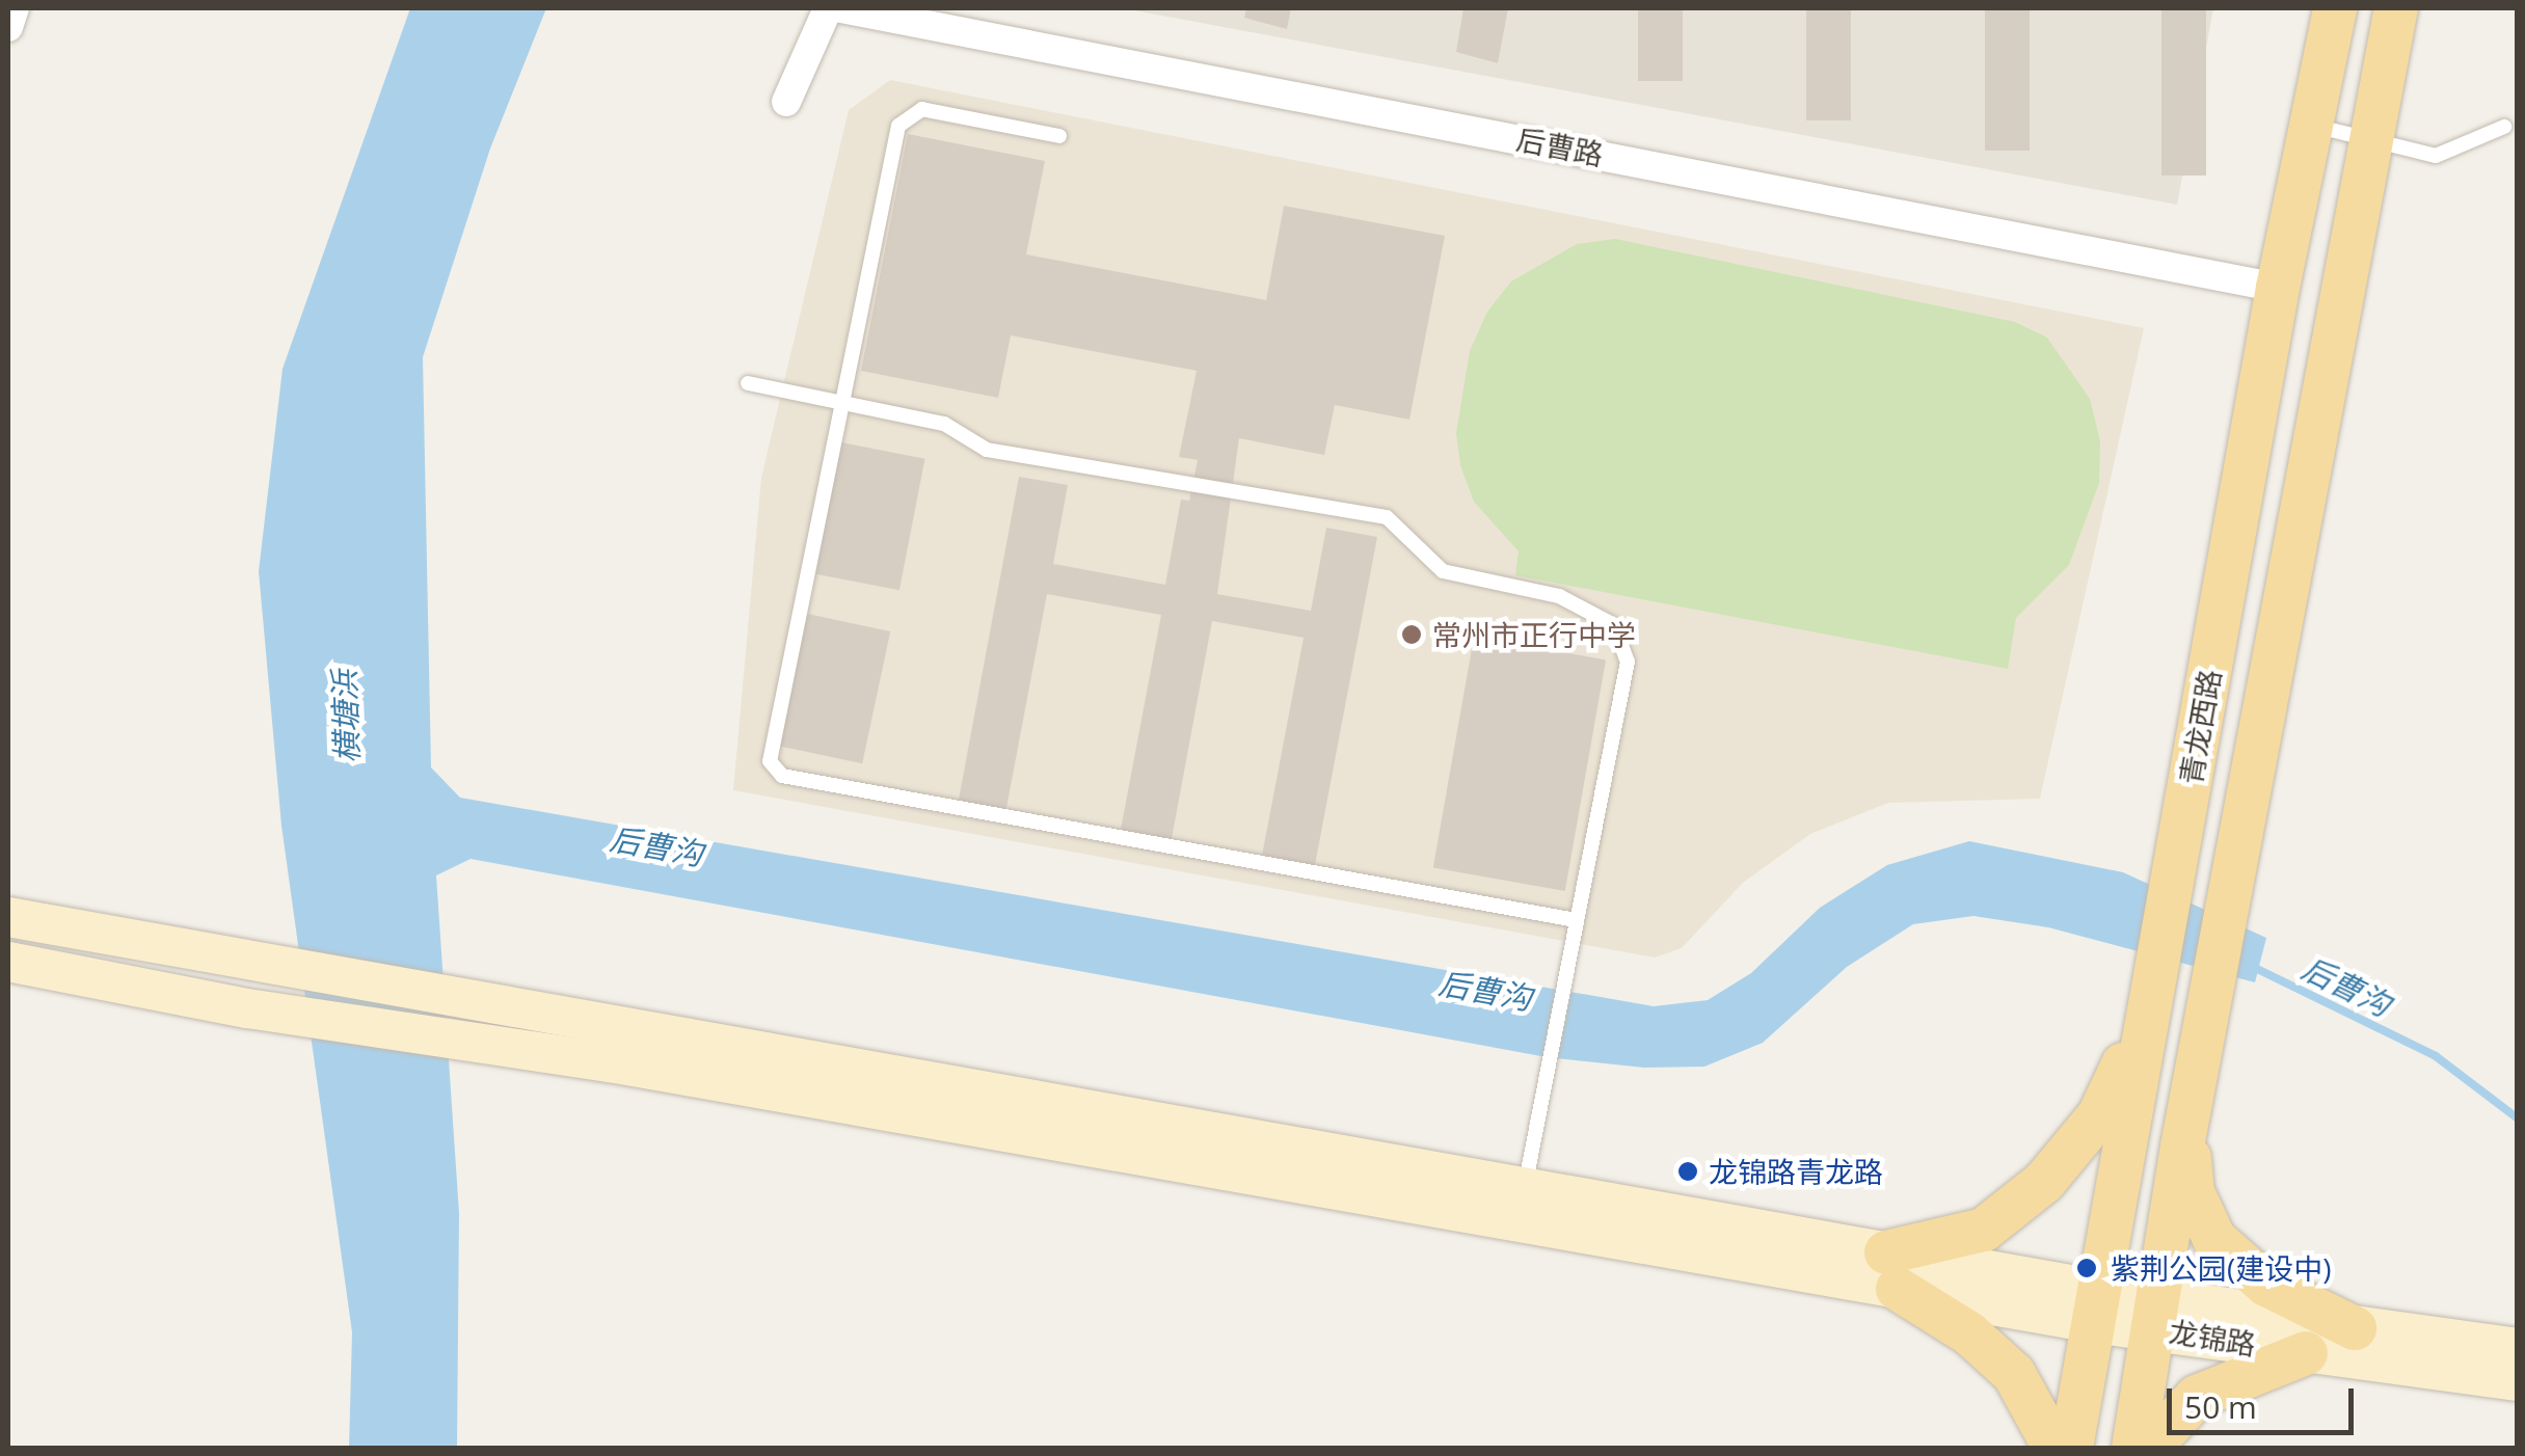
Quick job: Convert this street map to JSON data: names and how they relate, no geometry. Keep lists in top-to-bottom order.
{
  "streets": {
    "main road": ["青龙西路", "龙锦路"],
    "street": ["后曹路"]
  },
  "crossings": [
    ["后曹路", "青龙西路"],
    ["青龙西路", "龙锦路"]
  ],
  "water": ["横塘浜", "后曹沟"],
  "places": ["常州市正行中学", "龙锦路青龙路", "紫荆公园(建设中)"],
  "scale_bar": "50 m"
}
